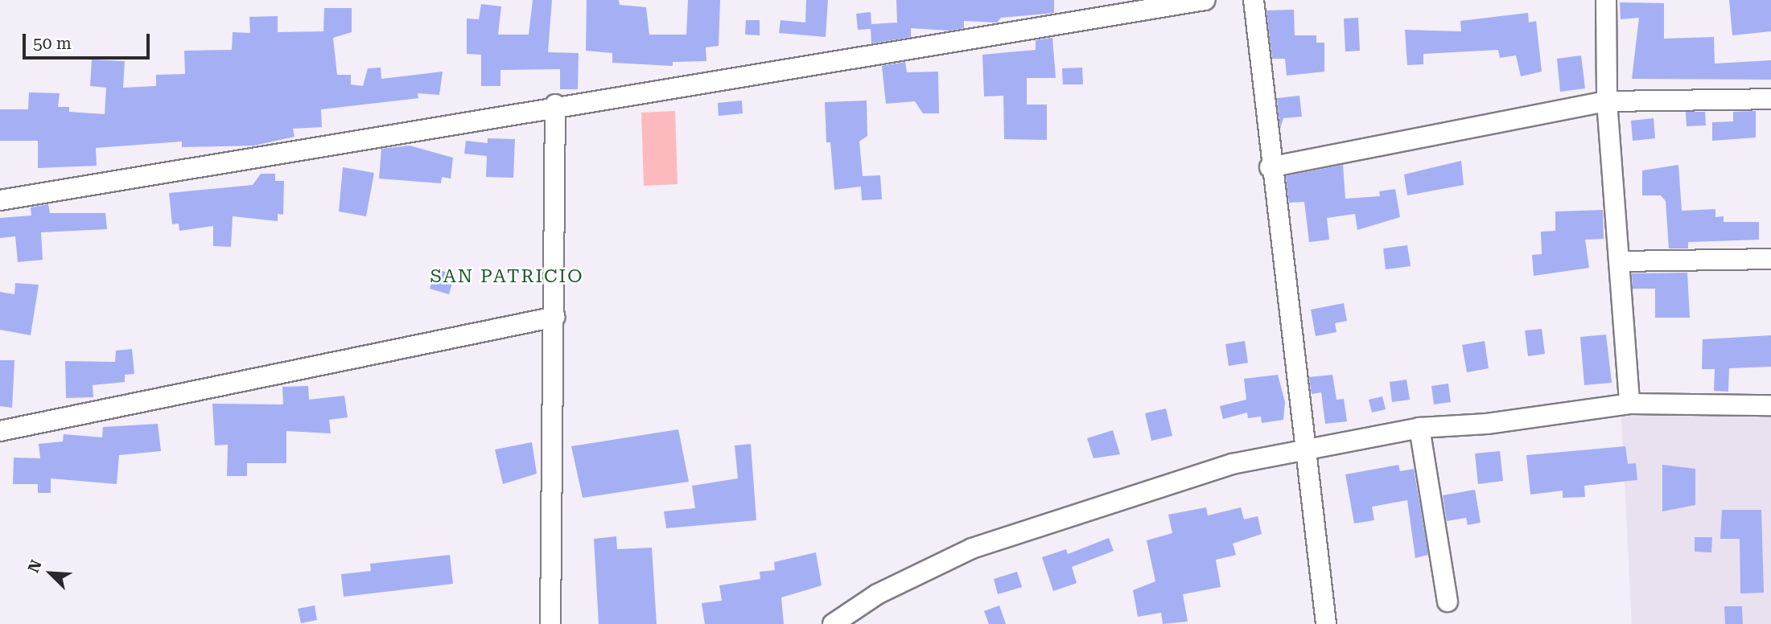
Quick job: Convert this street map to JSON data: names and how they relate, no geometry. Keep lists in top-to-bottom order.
{
  "districts": ["SAN PATRICIO"],
  "scale_bar": "50 m",
  "north": "top left"
}
